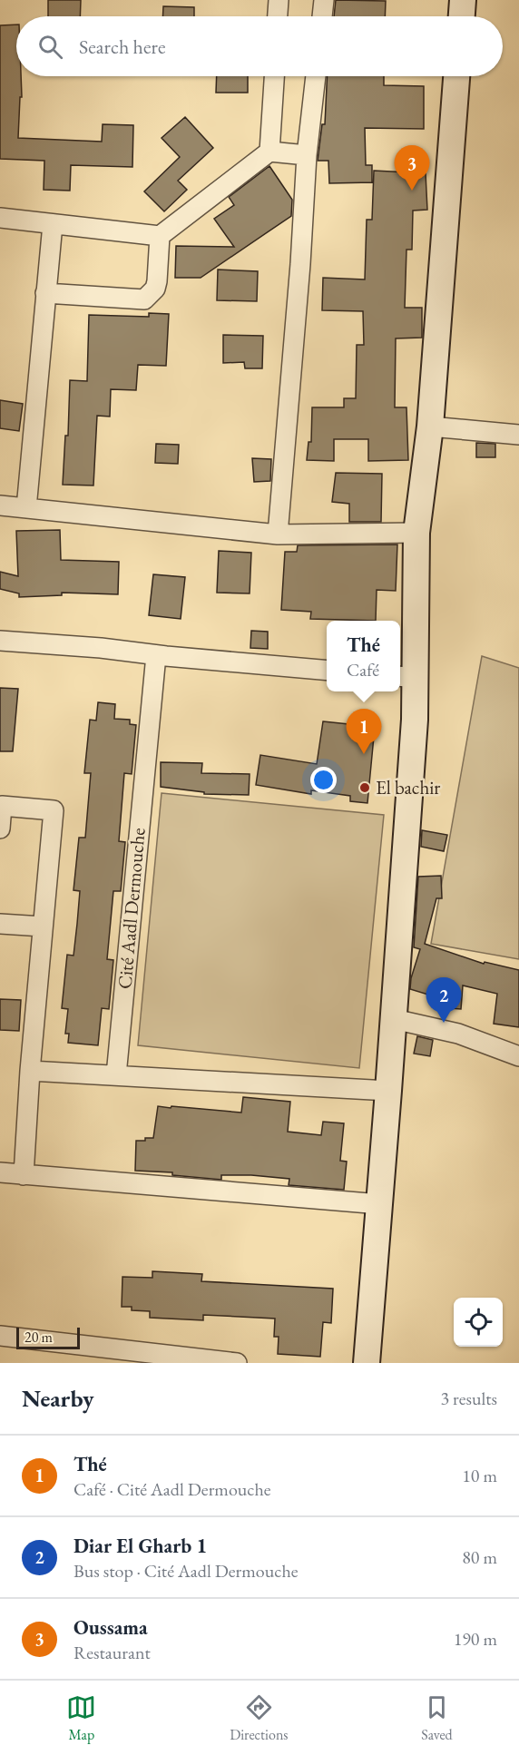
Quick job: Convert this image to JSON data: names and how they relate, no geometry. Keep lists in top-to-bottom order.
{
  "streets": {
    "street": ["Cité Aadl Dermouche"]
  },
  "places": ["El bachir"],
  "scale_bar": "20 m",
  "page": {
    "search": "Search here",
    "pins": ["3", "1", "2"],
    "popup": ["Thé", "Café"],
    "scale": "20 m",
    "heading": ["Nearby", "3 results"],
    "list": [
      {
        "mark": "1",
        "name": "Thé",
        "note": "Café · Cité Aadl Dermouche",
        "value": "10 m"
      },
      {
        "mark": "2",
        "name": "Diar El Gharb 1",
        "note": "Bus stop · Cité Aadl Dermouche",
        "value": "80 m"
      },
      {
        "mark": "3",
        "name": "Oussama",
        "note": "Restaurant",
        "value": "190 m"
      }
    ],
    "nav": ["Map", "Directions", "Saved"]
  }
}
